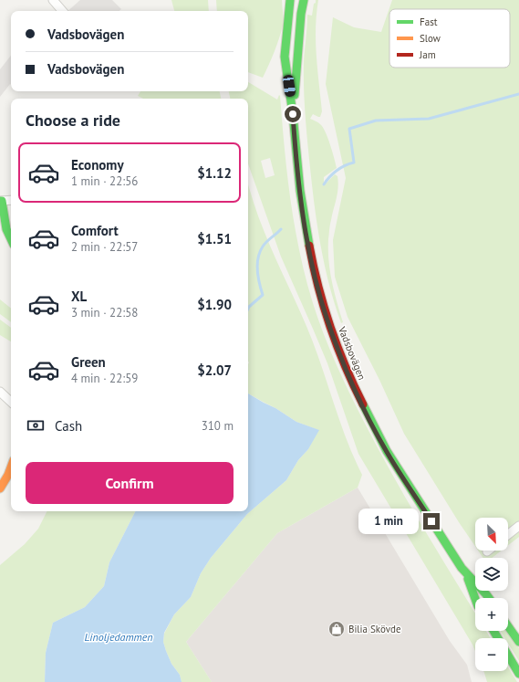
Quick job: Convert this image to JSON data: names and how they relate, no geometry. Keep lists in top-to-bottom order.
{
  "streets": {
    "main road": ["Vadsbovägen"]
  },
  "water": ["Linoljedammen"],
  "places": {
    "shop": ["Bilia Skövde"]
  },
  "legend": ["Fast", "Slow", "Jam"],
  "north": "bottom right",
  "page": {
    "banner": ["Vadsbovägen", "Vadsbovägen"],
    "heading": "Choose a ride",
    "list": [
      {
        "name": "Economy",
        "note": "1 min · 22:56",
        "value": "$1.12"
      },
      {
        "name": "Comfort",
        "note": "2 min · 22:57",
        "value": "$1.51"
      },
      {
        "name": "XL",
        "note": "3 min · 22:58",
        "value": "$1.90"
      },
      {
        "name": "Green",
        "note": "4 min · 22:59",
        "value": "$2.07"
      }
    ],
    "pay": ["Cash", "310 m"],
    "buttons": "Confirm",
    "bubble": "1 min",
    "map_buttons": ["+", "−"]
  }
}
